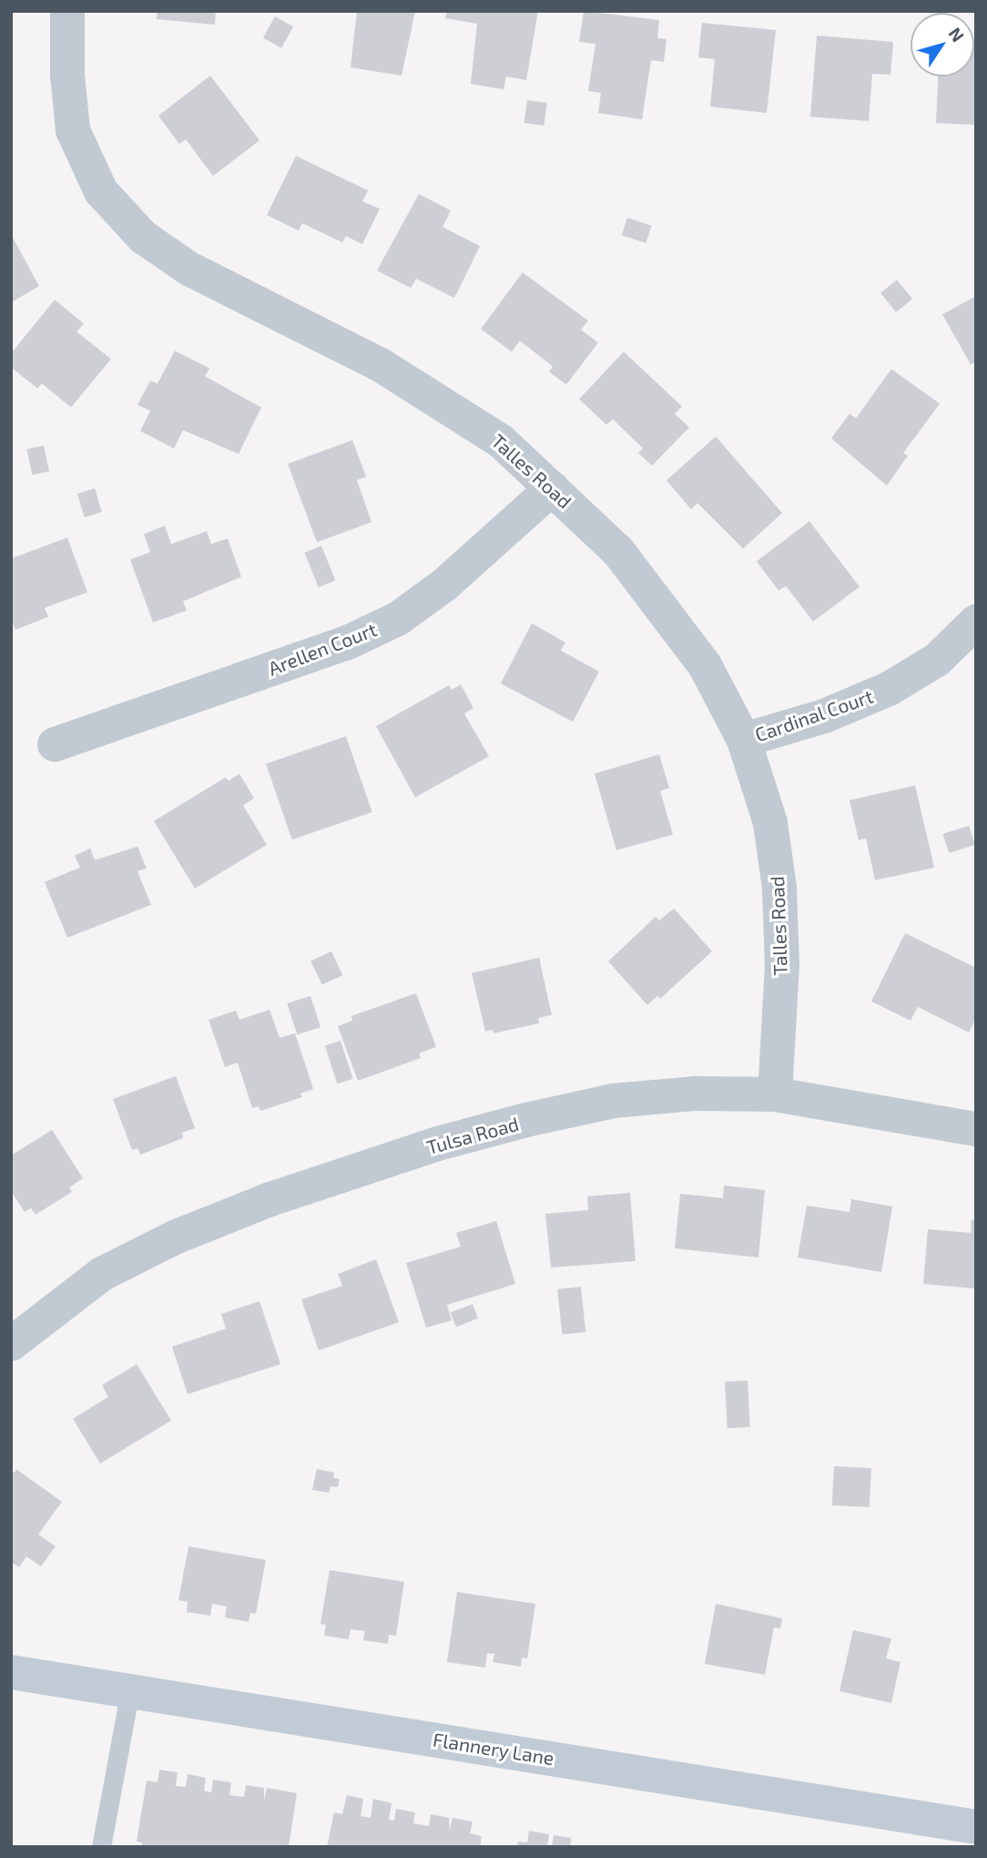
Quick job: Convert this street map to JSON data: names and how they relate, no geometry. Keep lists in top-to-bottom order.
{
  "streets": {
    "street": [
      "Talles Road",
      "Arellen Court",
      "Cardinal Court",
      "Tulsa Road",
      "Flannery Lane"
    ]
  },
  "crossings": [
    ["Talles Road", "Arellen Court"],
    ["Talles Road", "Cardinal Court"],
    ["Talles Road", "Tulsa Road"]
  ],
  "north": "top right"
}
